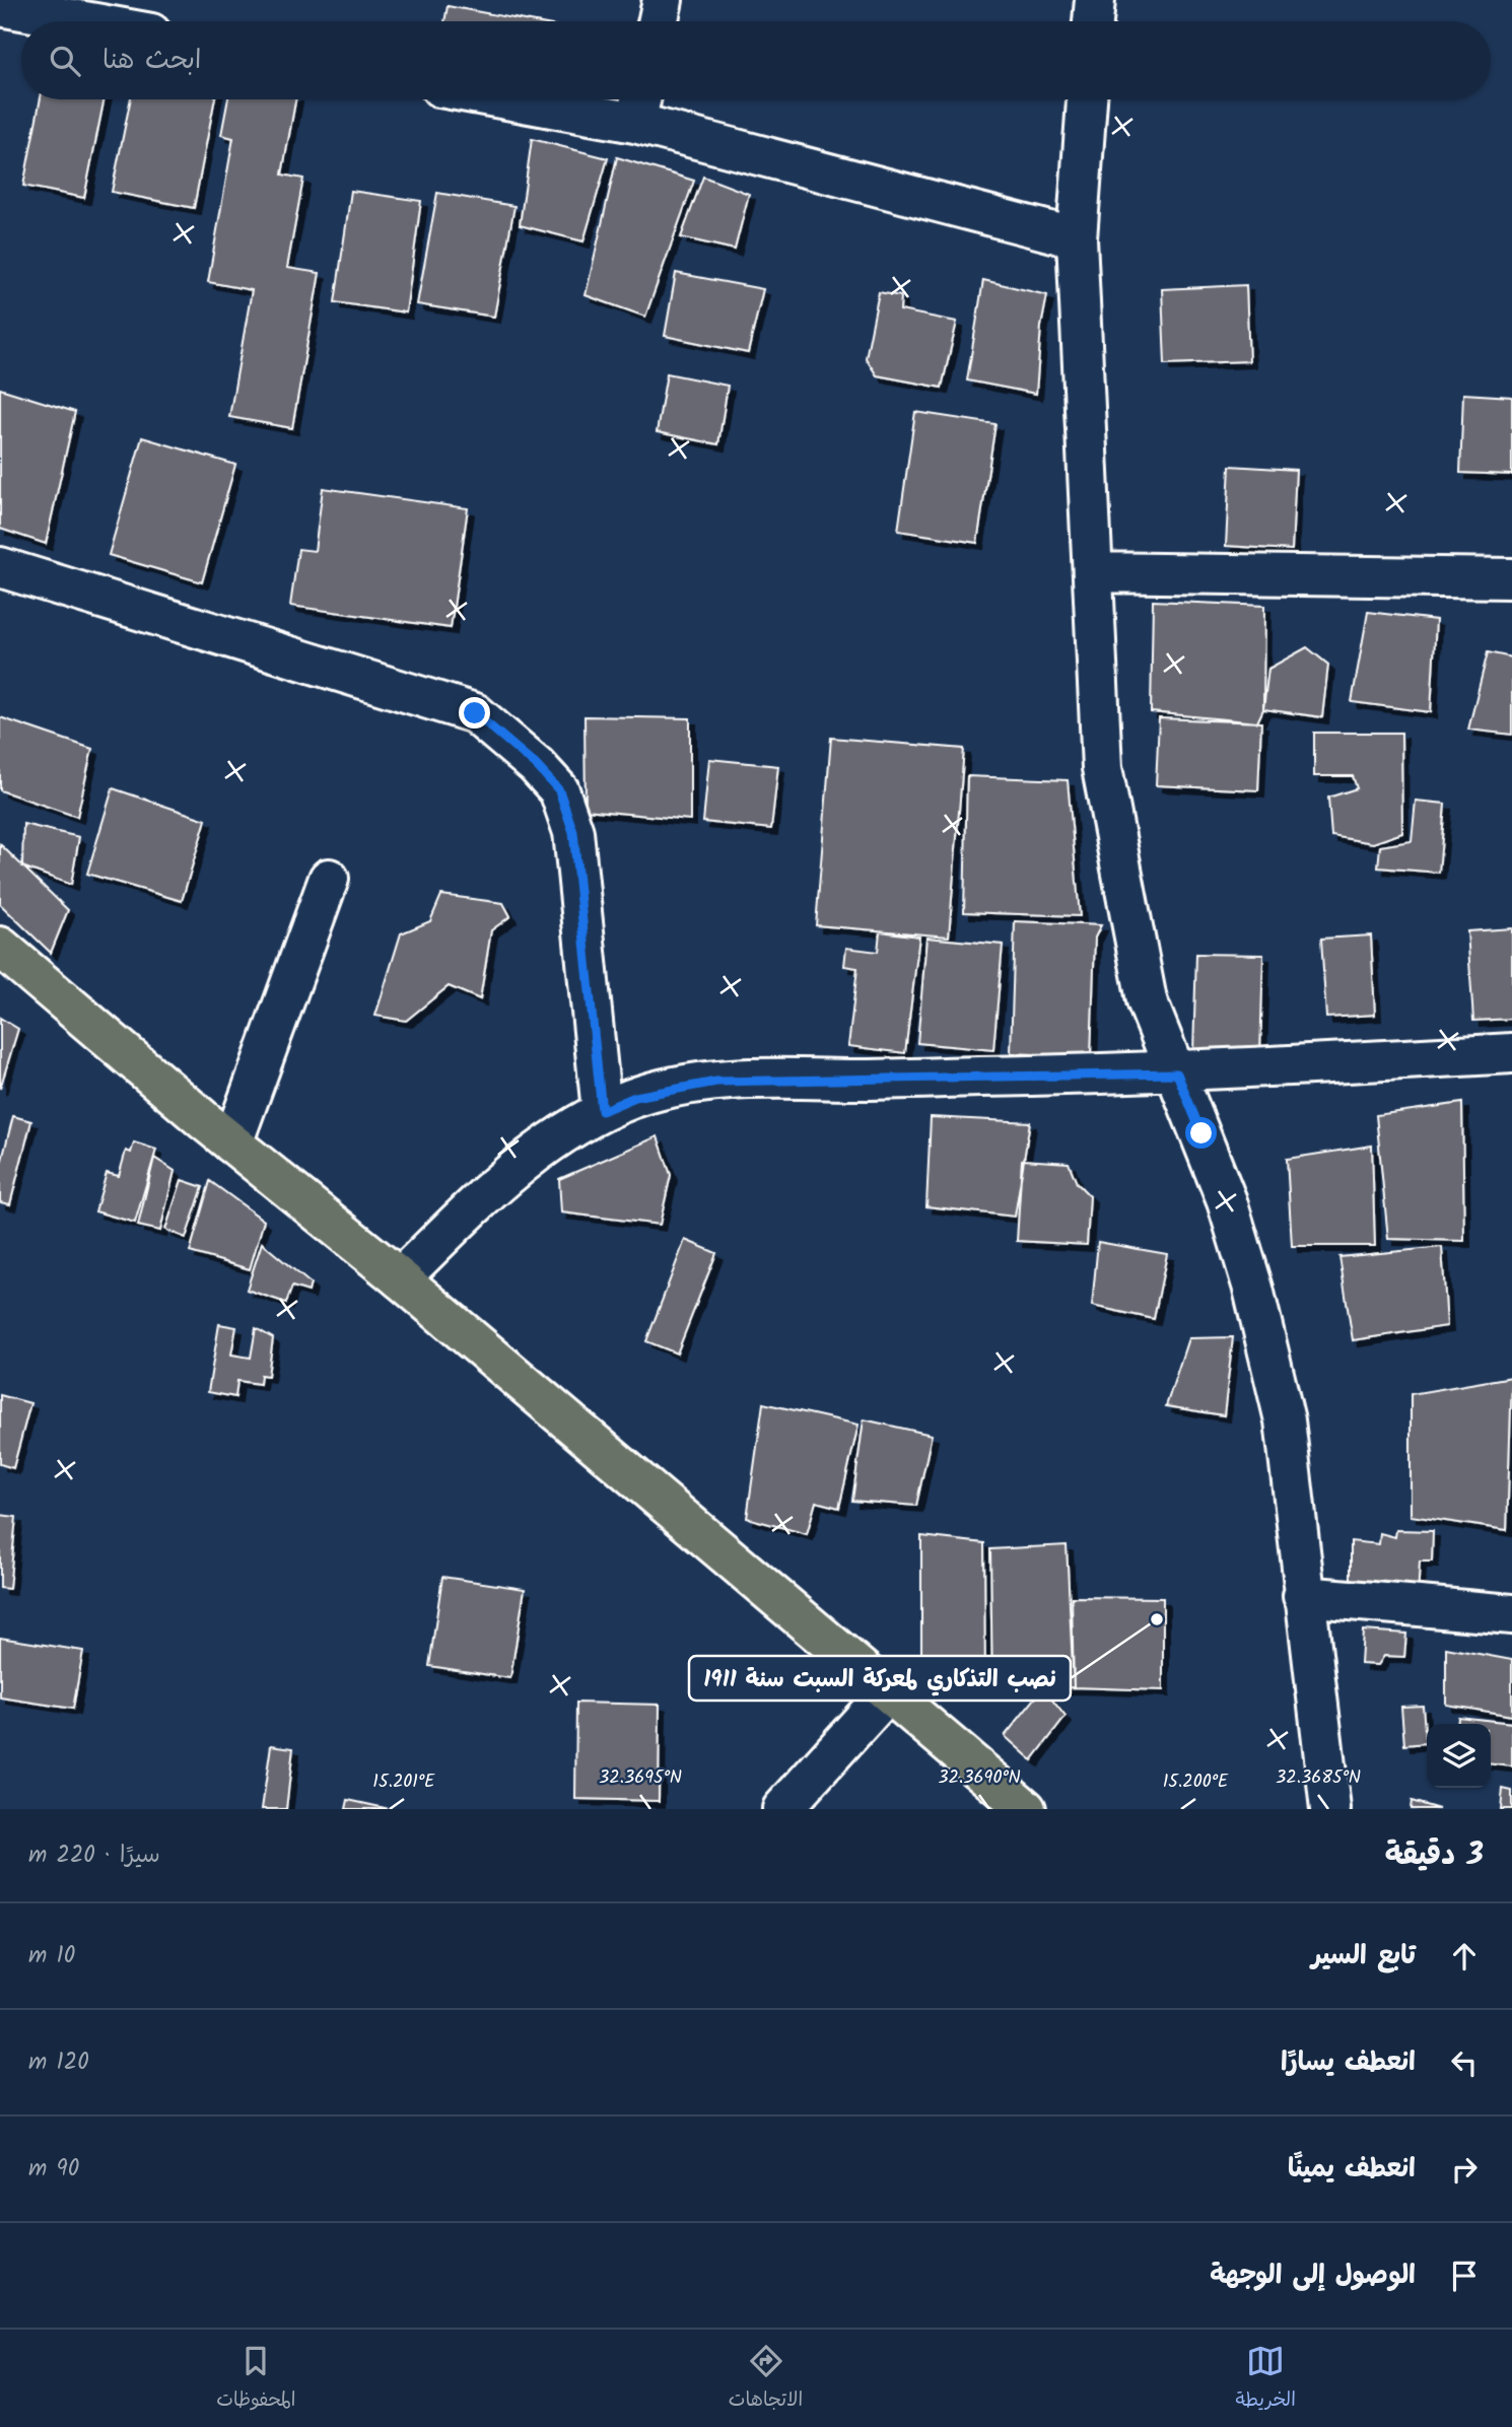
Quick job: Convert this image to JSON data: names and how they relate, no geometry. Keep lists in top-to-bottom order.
{
  "places": ["نصب التذكاري لمعركة السبت سنة 1911"],
  "page": {
    "search": "ابحث هنا",
    "heading": ["3 دقيقة", "سيرًا · 220 m"],
    "list": [
      ["تابع السير", "10 m"],
      ["انعطف يسارًا", "120 m"],
      ["انعطف يمينًا", "90 m"],
      "الوصول إلى الوجهة"
    ],
    "nav": ["الخريطة", "الاتجاهات", "المحفوظات"]
  },
  "coordinates": [
    "32.3695°N",
    "32.3690°N",
    "32.3685°N",
    "15.201°E",
    "15.200°E"
  ]
}
